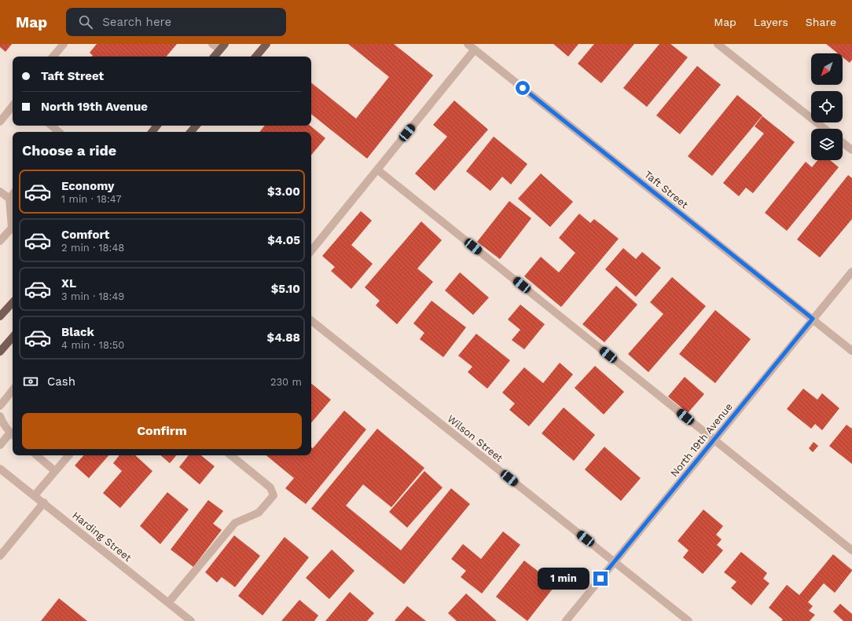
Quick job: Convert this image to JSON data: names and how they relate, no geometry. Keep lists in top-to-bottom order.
{
  "streets": {
    "street": [
      "Taft Street",
      "Wilson Street",
      "North 19th Avenue",
      "Harding Street"
    ]
  },
  "crossings": [
    ["Taft Street", "North 19th Avenue"],
    ["Wilson Street", "North 19th Avenue"]
  ],
  "north": "bottom left",
  "page": {
    "header": "Map",
    "search": "Search here",
    "nav": ["Map", "Layers", "Share"],
    "banner": ["Taft Street", "North 19th Avenue"],
    "heading": "Choose a ride",
    "list": [
      {
        "name": "Economy",
        "note": "1 min · 18:47",
        "value": "$3.00"
      },
      {
        "name": "Comfort",
        "note": "2 min · 18:48",
        "value": "$4.05"
      },
      {
        "name": "XL",
        "note": "3 min · 18:49",
        "value": "$5.10"
      },
      {
        "name": "Black",
        "note": "4 min · 18:50",
        "value": "$4.88"
      }
    ],
    "pay": ["Cash", "230 m"],
    "buttons": "Confirm",
    "bubble": "1 min"
  }
}
